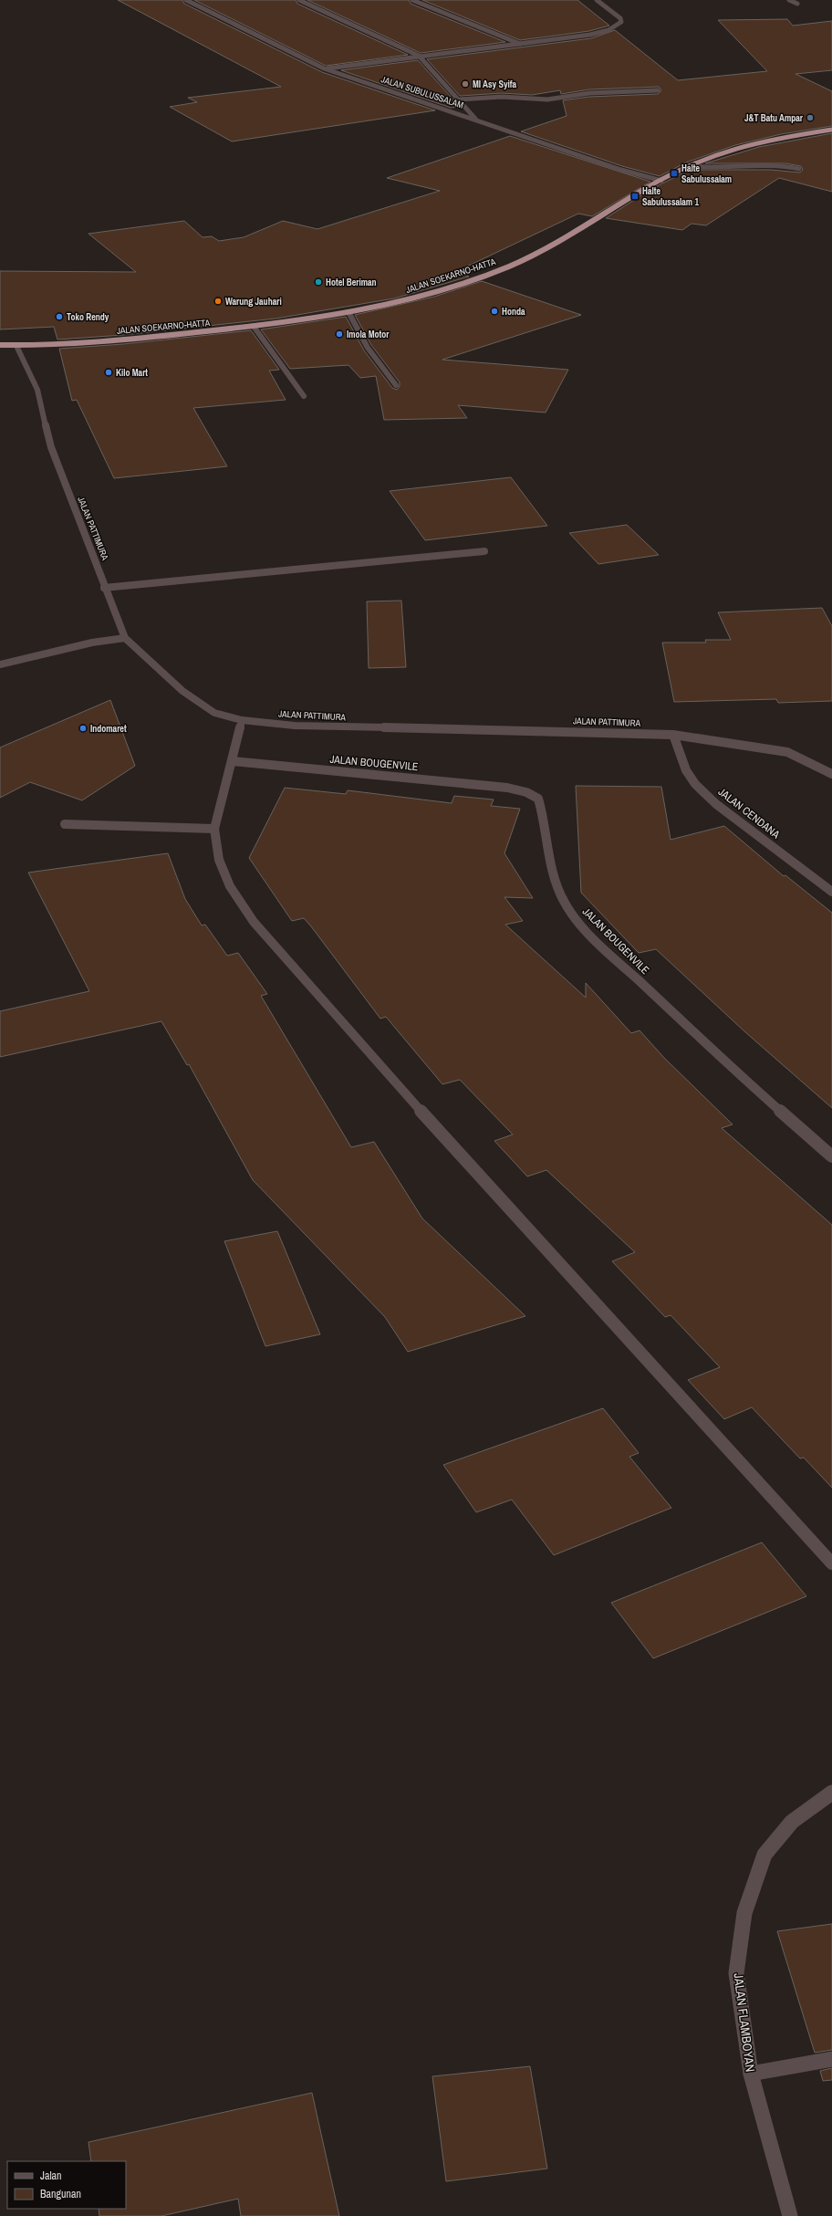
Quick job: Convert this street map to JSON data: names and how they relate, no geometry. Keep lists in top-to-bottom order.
{
  "streets": {
    "highway": ["JALAN SOEKARNO-HATTA"],
    "street": [
      "JALAN SUBULUSSALAM",
      "JALAN PATTIMURA",
      "JALAN BOUGENVILE",
      "JALAN CENDANA",
      "JALAN FLAMBOYAN"
    ]
  },
  "crossings": [
    ["JALAN SUBULUSSALAM", "JALAN SOEKARNO-HATTA"],
    ["JALAN SOEKARNO-HATTA", "JALAN PATTIMURA"],
    ["JALAN PATTIMURA", "JALAN CENDANA"]
  ],
  "places": {
    "other": [
      "MI Asy Syifa",
      "J&T Batu Ampar",
      "Hotel Beriman",
      "Warung Jauhari",
      "Honda",
      "Toko Rendy",
      "Imola Motor",
      "Kilo Mart",
      "Indomaret"
    ],
    "transit": ["Halte Sabulussalam", "Halte Sabulussalam 1"]
  },
  "legend": ["Jalan", "Bangunan"]
}
